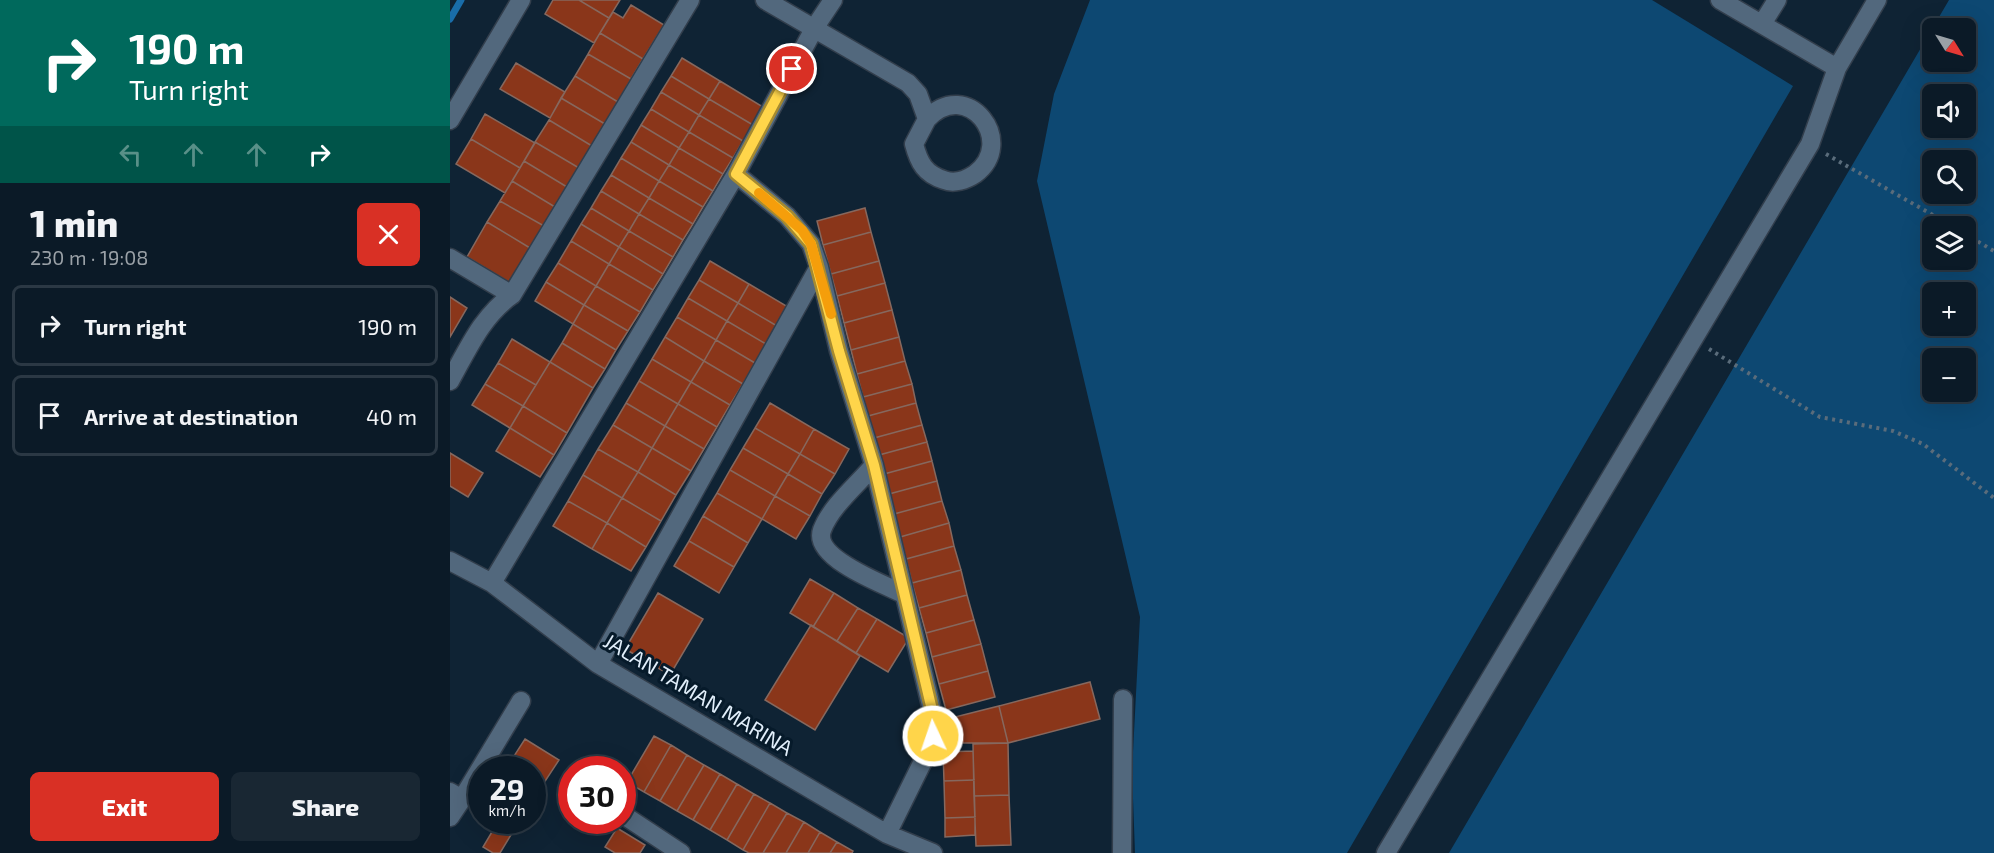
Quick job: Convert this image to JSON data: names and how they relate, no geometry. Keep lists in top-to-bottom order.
{
  "streets": {
    "street": ["JALAN TAMAN MARINA"]
  },
  "north": "bottom right",
  "page": {
    "turn": ["190 m", "Turn right"],
    "map_buttons": ["+", "−"],
    "heading": ["1 min", "230 m · 19:08"],
    "list": [
      {
        "name": "Turn right",
        "value": "190 m"
      },
      {
        "name": "Arrive at destination",
        "value": "40 m"
      }
    ],
    "speed": "29 km/h",
    "limit": "30",
    "buttons": ["Exit", "Share"]
  }
}
